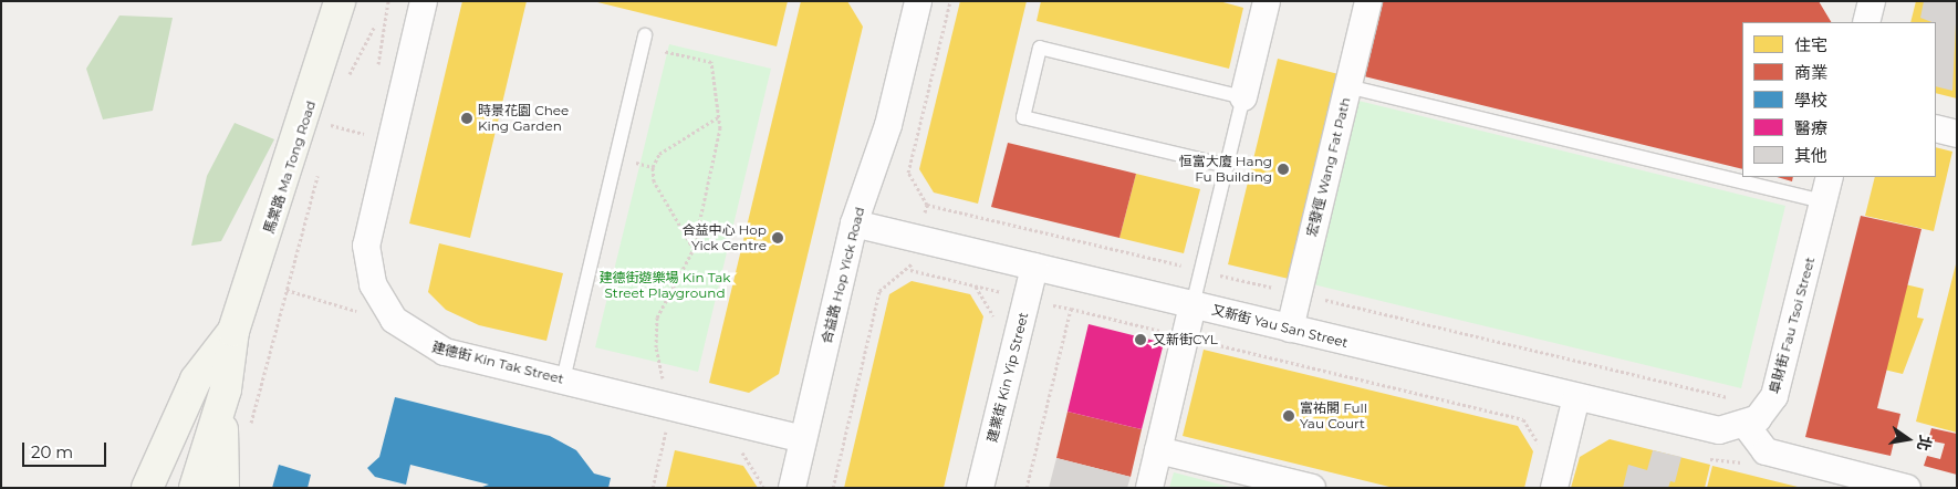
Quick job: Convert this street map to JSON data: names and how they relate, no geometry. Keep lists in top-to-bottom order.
{
  "streets": {
    "street": [
      "馬棠路 Ma Tong Road",
      "宏發徑 Wang Fat Path",
      "合益路 Hop Yick Road",
      "阜財街 Fau Tsoi Street",
      "又新街 Yau San Street",
      "建德街 Kin Tak Street",
      "建業街 Kin Yip Street"
    ]
  },
  "crossings": [
    ["宏發徑 Wang Fat Path", "又新街 Yau San Street"],
    ["合益路 Hop Yick Road", "又新街 Yau San Street"],
    ["合益路 Hop Yick Road", "建德街 Kin Tak Street"],
    ["阜財街 Fau Tsoi Street", "又新街 Yau San Street"],
    ["又新街 Yau San Street", "建業街 Kin Yip Street"]
  ],
  "parks": ["建德街遊樂場 Kin Tak Street Playground"],
  "places": [
    "時景花園 Chee King Garden",
    "恒富大廈 Hang Fu Building",
    "合益中心 Hop Yick Centre",
    "又新街CYL",
    "富祐閣 Full Yau Court"
  ],
  "legend": [
    "住宅",
    "商業",
    "學校",
    "醫療",
    "其他"
  ],
  "scale_bar": "20 m",
  "north": "right"
}
